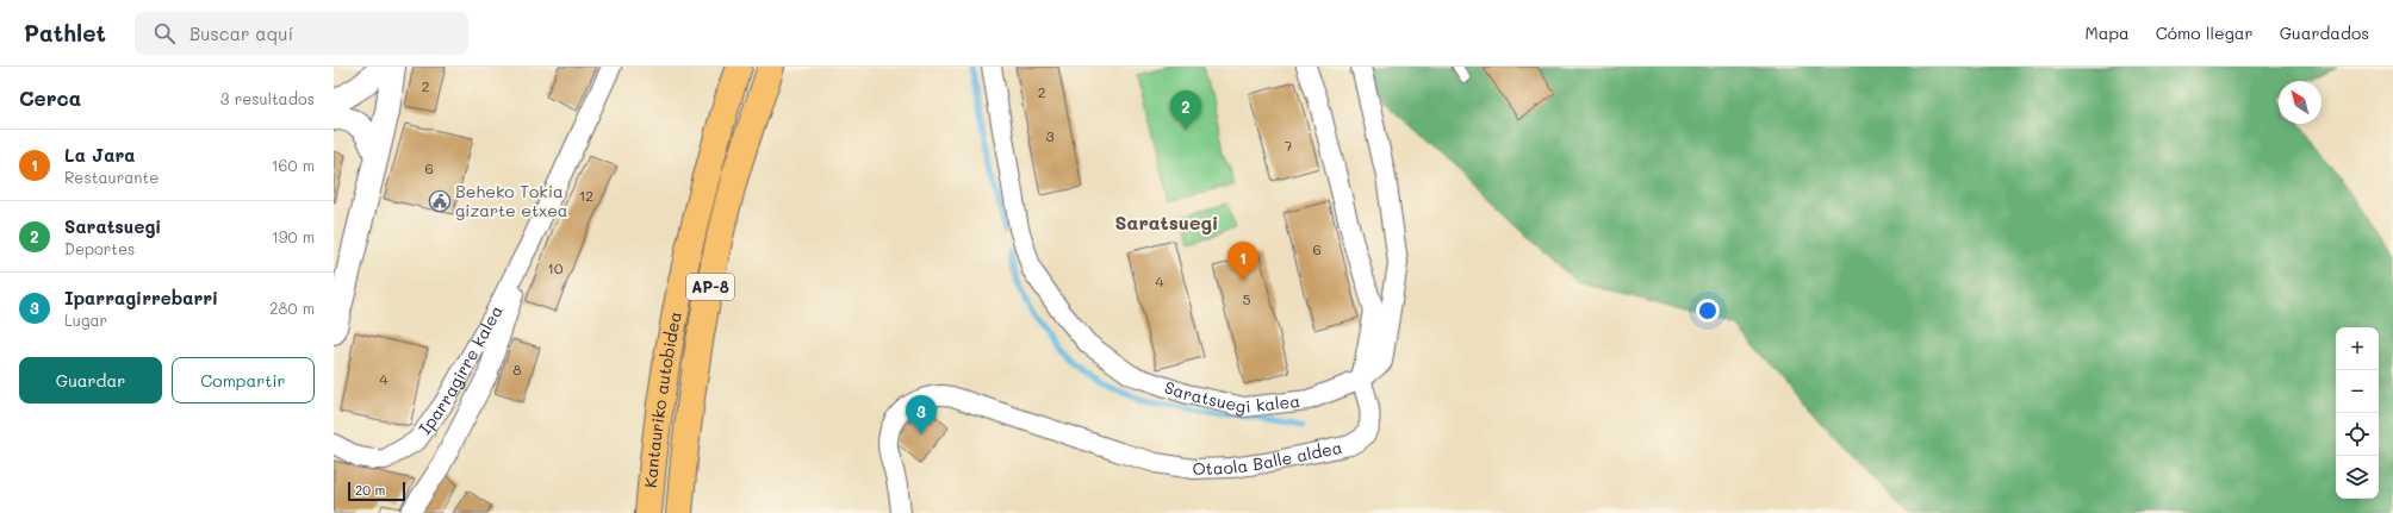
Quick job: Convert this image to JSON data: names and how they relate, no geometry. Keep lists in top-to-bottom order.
{
  "streets": {
    "highway": ["AP-8", "Kantauriko autobidea"],
    "street": ["Iparragirre kalea", "Saratsuegi kalea", "Otaola Balle aldea"]
  },
  "crossings": [
    ["Saratsuegi kalea", "Otaola Balle aldea"]
  ],
  "districts": ["Saratsuegi"],
  "places": {
    "public building": ["Beheko Tokia gizarte etxea"]
  },
  "house_numbers": [
    "2",
    "2",
    "3",
    "7",
    "6",
    "12",
    "6",
    "10",
    "4",
    "5",
    "8",
    "4"
  ],
  "scale_bar": "20 m",
  "north": "top left",
  "page": {
    "header": "Pathlet",
    "search": "Buscar aquí",
    "nav": ["Mapa", "Cómo llegar", "Guardados"],
    "heading": ["Cerca", "3 resultados"],
    "pins": ["2", "1", "3"],
    "list": [
      {
        "mark": "1",
        "name": "La Jara",
        "note": "Restaurante",
        "value": "160 m"
      },
      {
        "mark": "2",
        "name": "Saratsuegi",
        "note": "Deportes",
        "value": "190 m"
      },
      {
        "mark": "3",
        "name": "Iparragirrebarri",
        "note": "Lugar",
        "value": "280 m"
      }
    ],
    "map_buttons": ["+", "−"],
    "buttons": ["Guardar", "Compartir"],
    "scale": "20 m"
  }
}
